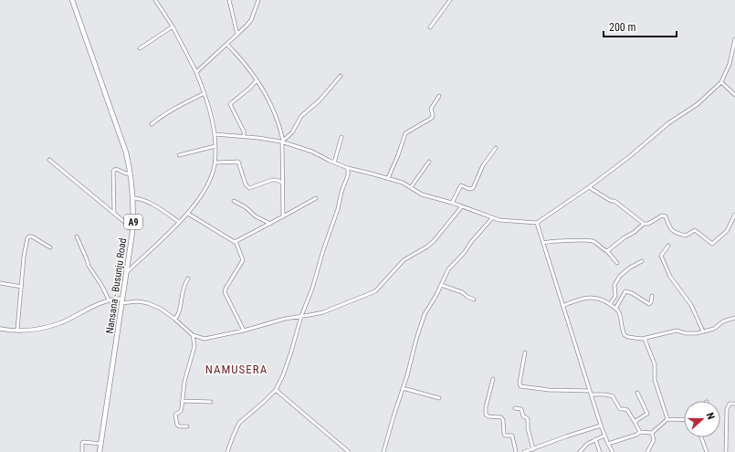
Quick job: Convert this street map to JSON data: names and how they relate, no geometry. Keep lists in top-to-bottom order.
{
  "streets": {
    "main road": ["A9", "Nansana - Busunju Road"]
  },
  "districts": ["NAMUSERA"],
  "scale_bar": "200 m",
  "north": "right"
}
